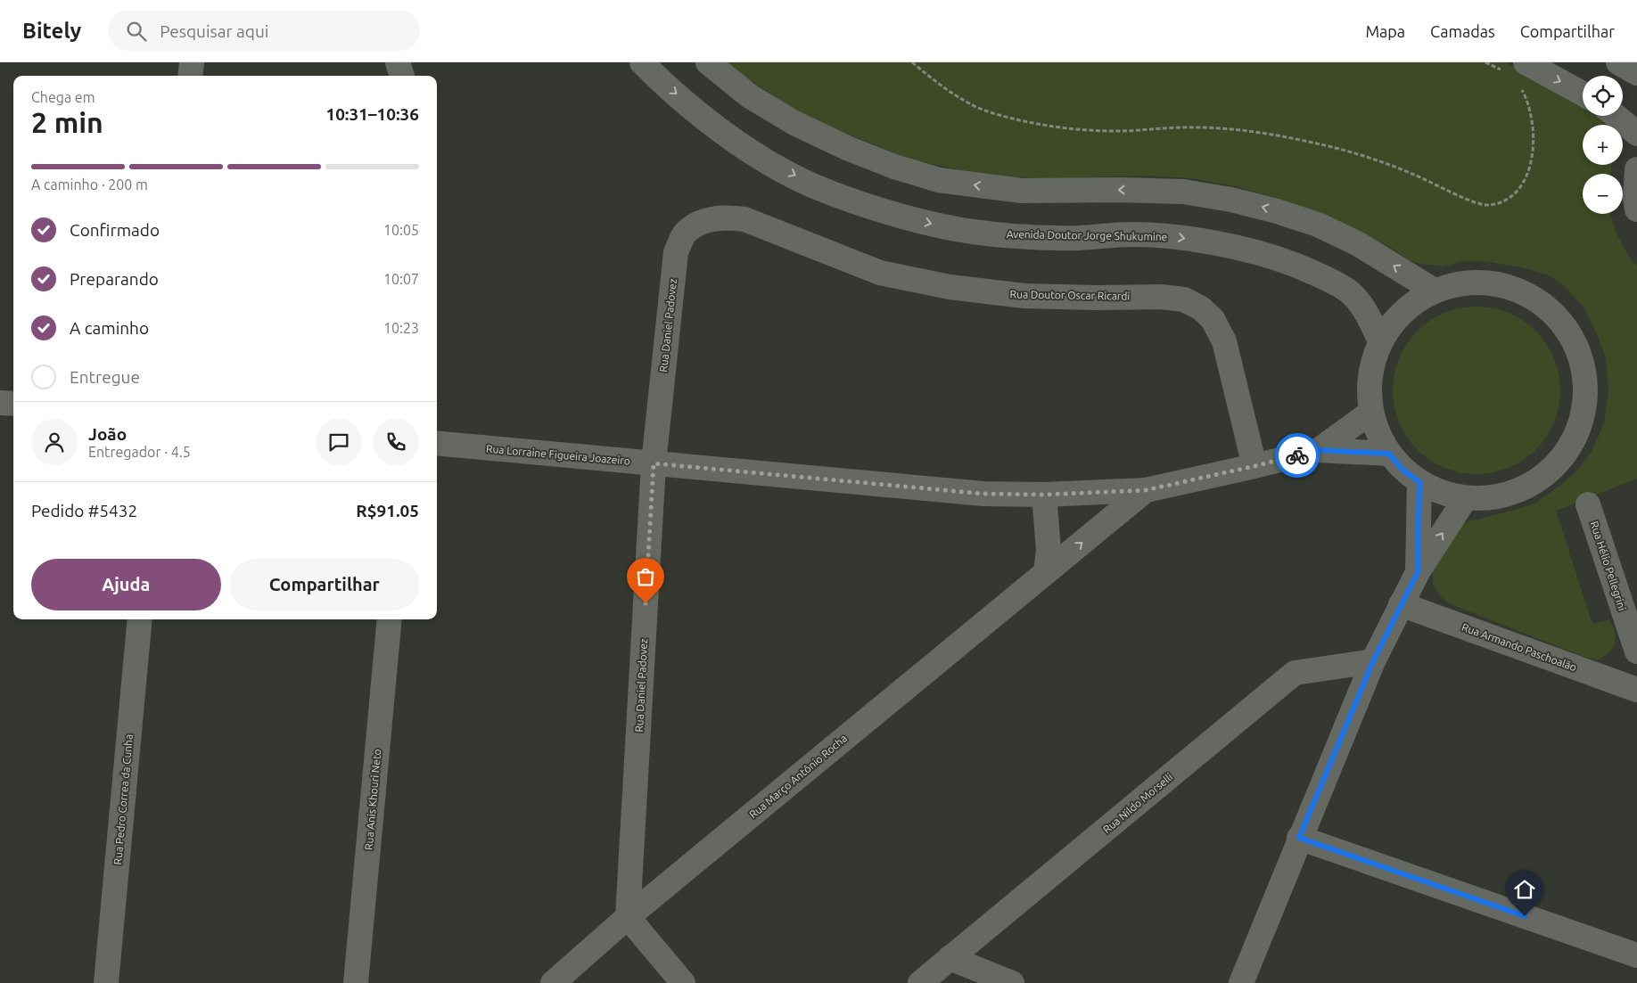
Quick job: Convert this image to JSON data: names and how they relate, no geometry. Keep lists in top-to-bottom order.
{
  "streets": {
    "street": [
      "Avenida Doutor Jorge Shukumine",
      "Rua Doutor Oscar Ricardi",
      "Rua Daniel Padovez",
      "Rua Lorraine Figueira Joazeiro",
      "Rua Hélio Pellegrini",
      "Rua Armando Paschoalão",
      "Rua Março Antônio Rocha",
      "Rua Pedro Correa da Cunha",
      "Rua Anis Khouri Neto",
      "Rua Nildo Morselli"
    ]
  },
  "crossings": [
    ["Rua Doutor Oscar Ricardi", "Rua Daniel Padovez"],
    ["Rua Doutor Oscar Ricardi", "Rua Lorraine Figueira Joazeiro"],
    ["Rua Daniel Padovez", "Rua Lorraine Figueira Joazeiro"],
    ["Rua Daniel Padovez", "Rua Março Antônio Rocha"],
    ["Rua Lorraine Figueira Joazeiro", "Rua Março Antônio Rocha"]
  ],
  "page": {
    "header": "Bitely",
    "search": "Pesquisar aqui",
    "nav": ["Mapa", "Camadas", "Compartilhar"],
    "map_buttons": ["+", "−"],
    "heading": ["2 min", "Chega em", "10:31–10:36"],
    "panel": [
      "João",
      "Entregador · 4.5",
      "Pedido #5432",
      "R$91.05"
    ],
    "bar": "A caminho · 200 m",
    "list": [
      ["Confirmado", "10:05"],
      ["Preparando", "10:07"],
      ["A caminho", "10:23"],
      "Entregue"
    ],
    "buttons": ["Ajuda", "Compartilhar"]
  }
}
